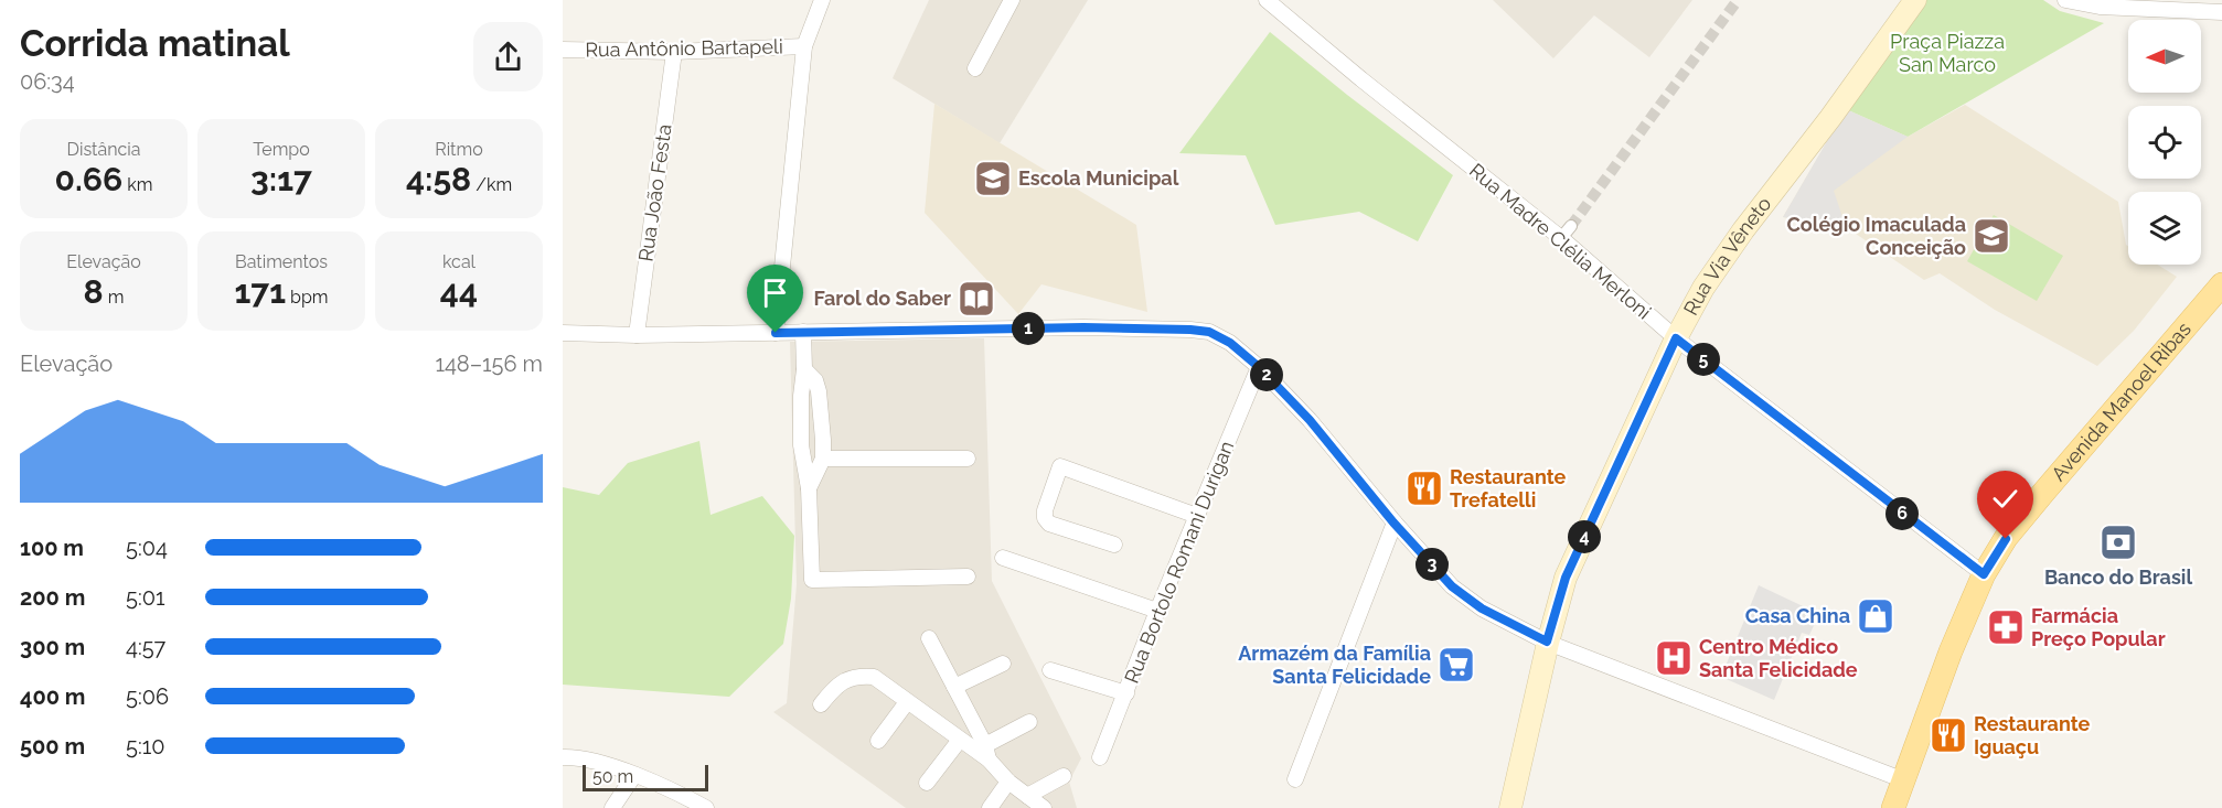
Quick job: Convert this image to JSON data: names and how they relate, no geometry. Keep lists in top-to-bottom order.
{
  "streets": {
    "main road": ["Rua Via Vêneto", "Avenida Manoel Ribas"],
    "street": [
      "Rua Antônio Bartapeli",
      "Rua João Festa",
      "Rua Madre Clélia Merloni",
      "Rua Bortolo Romani Durigan"
    ]
  },
  "crossings": [
    ["Rua Antônio Bartapeli", "Rua João Festa"],
    ["Rua Madre Clélia Merloni", "Rua Via Vêneto"],
    ["Rua Madre Clélia Merloni", "Avenida Manoel Ribas"]
  ],
  "parks": ["Praça Piazza San Marco"],
  "places": {
    "school or university": ["Escola Municipal", "Colégio Imaculada Conceição"],
    "library": ["Farol do Saber"],
    "restaurant": ["Restaurante Trefatelli", "Restaurante Iguaçu"],
    "bank": ["Banco do Brasil"],
    "shop": ["Casa China"],
    "pharmacy": ["Farmácia Preço Popular"],
    "hospital": ["Centro Médico Santa Felicidade"],
    "supermarket": ["Armazém da Família Santa Felicidade"]
  },
  "scale_bar": "50 m",
  "north": "left",
  "page": {
    "heading": ["Corrida matinal", "06:34"],
    "stats": [
      ["Distância", "0.66 km"],
      ["Tempo", "3:17"],
      ["Ritmo", "4:58 /km"],
      ["Elevação", "8 m"],
      ["Batimentos", "171 bpm"],
      ["kcal", "44"]
    ],
    "pins": [
      "1",
      "5",
      "2",
      "6",
      "4",
      "3"
    ],
    "chart": ["Elevação", "148–156 m"],
    "list": [
      {
        "name": "100 m",
        "note": "5:04"
      },
      {
        "name": "200 m",
        "note": "5:01"
      },
      {
        "name": "300 m",
        "note": "4:57"
      },
      {
        "name": "400 m",
        "note": "5:06"
      },
      {
        "name": "500 m",
        "note": "5:10"
      }
    ],
    "scale": "50 m"
  }
}
